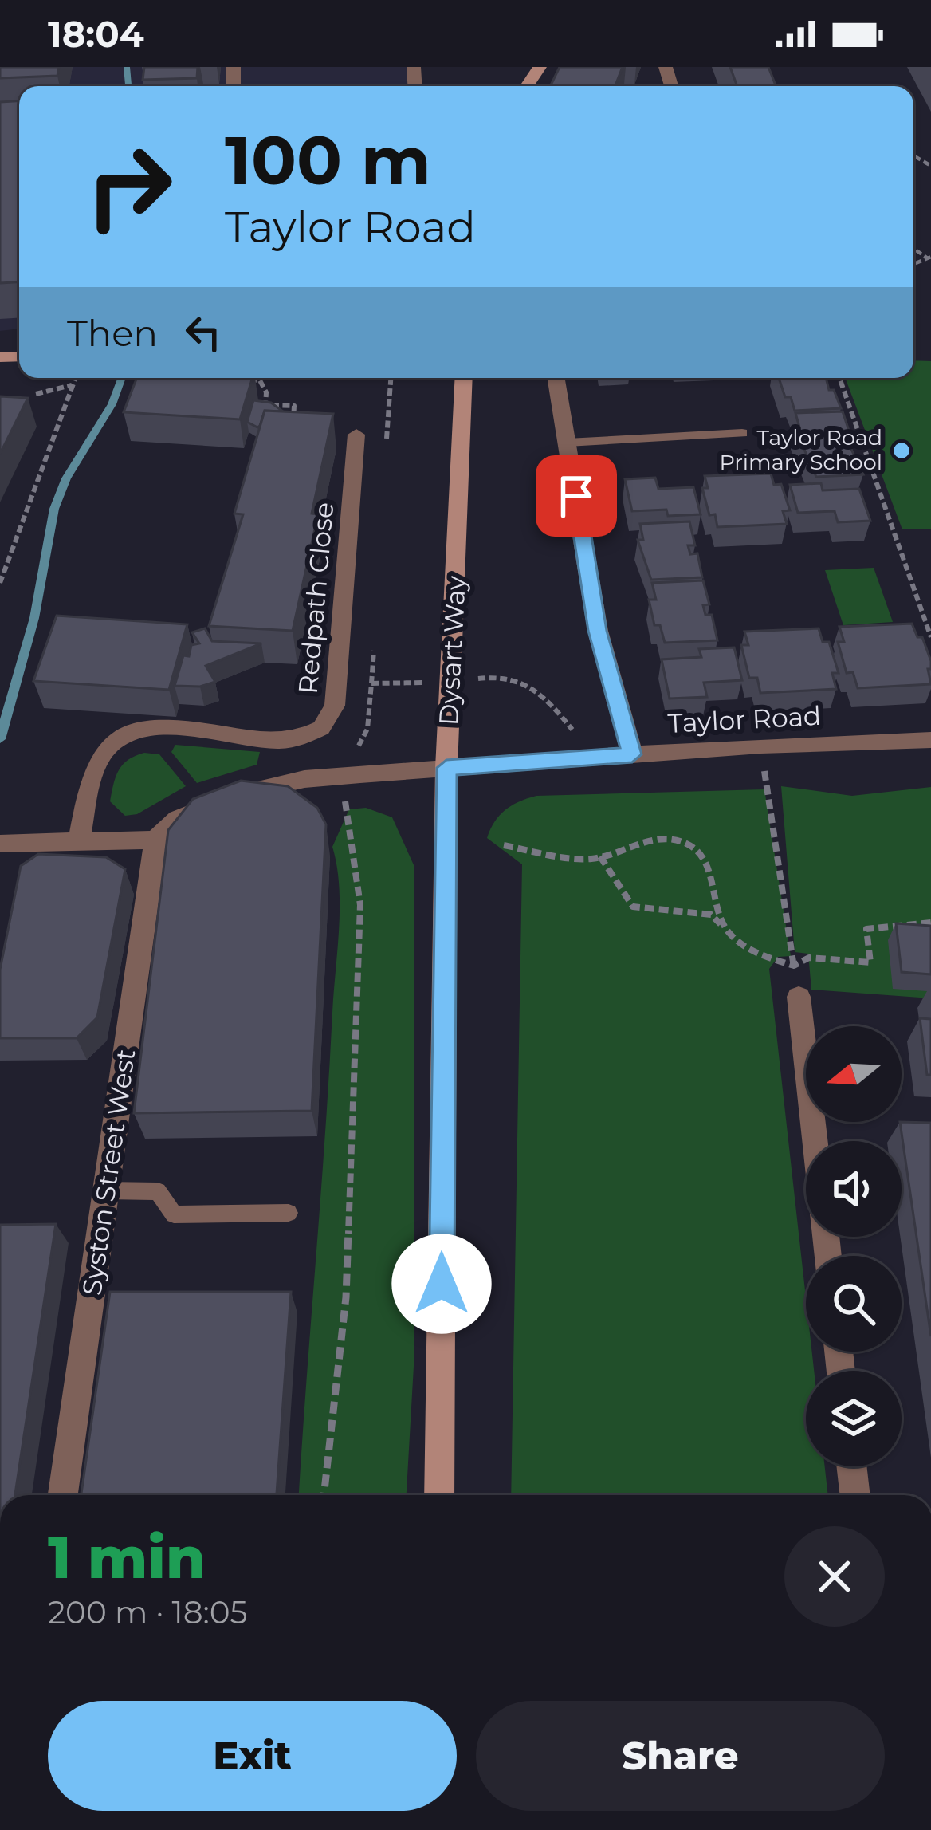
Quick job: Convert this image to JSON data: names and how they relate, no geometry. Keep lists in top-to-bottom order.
{
  "streets": {
    "street": [
      "Redpath Close",
      "Dysart Way",
      "Taylor Road",
      "Syston Street West"
    ]
  },
  "crossings": [
    ["Dysart Way", "Taylor Road"],
    ["Taylor Road", "Syston Street West"]
  ],
  "places": ["Taylor Road Primary School"],
  "north": "left",
  "page": {
    "status": "18:04",
    "turn": ["100 m", "Taylor Road"],
    "then": "Then",
    "heading": ["1 min", "200 m · 18:05"],
    "buttons": ["Exit", "Share"]
  }
}
